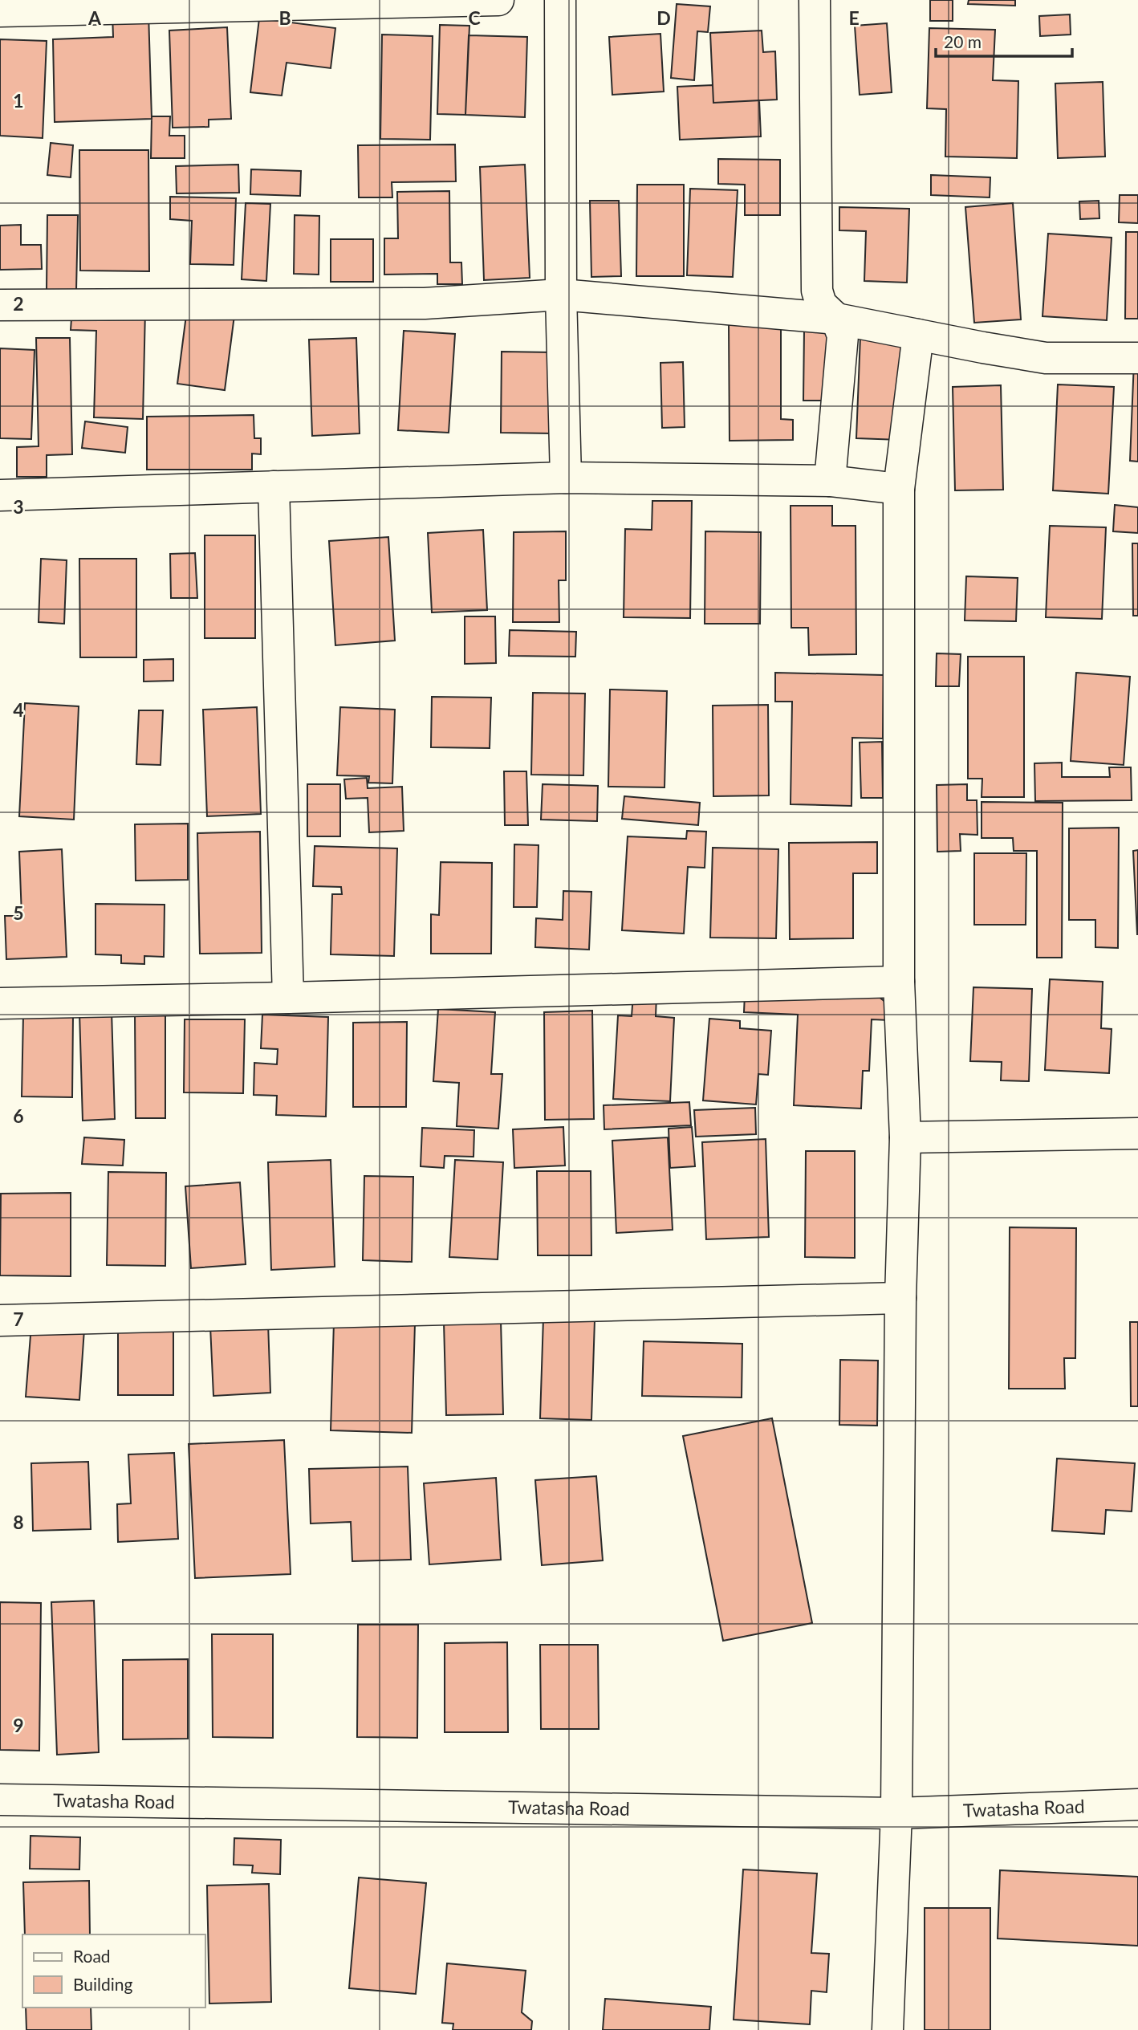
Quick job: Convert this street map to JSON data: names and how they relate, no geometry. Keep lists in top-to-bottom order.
{
  "streets": {
    "street": ["Twatasha Road"]
  },
  "legend": ["Road", "Building"],
  "scale_bar": "20 m",
  "grid": {
    "columns": [
      "A",
      "B",
      "C",
      "D",
      "E"
    ],
    "rows": [
      "1",
      "2",
      "3",
      "4",
      "5",
      "6",
      "7",
      "8",
      "9"
    ]
  }
}
